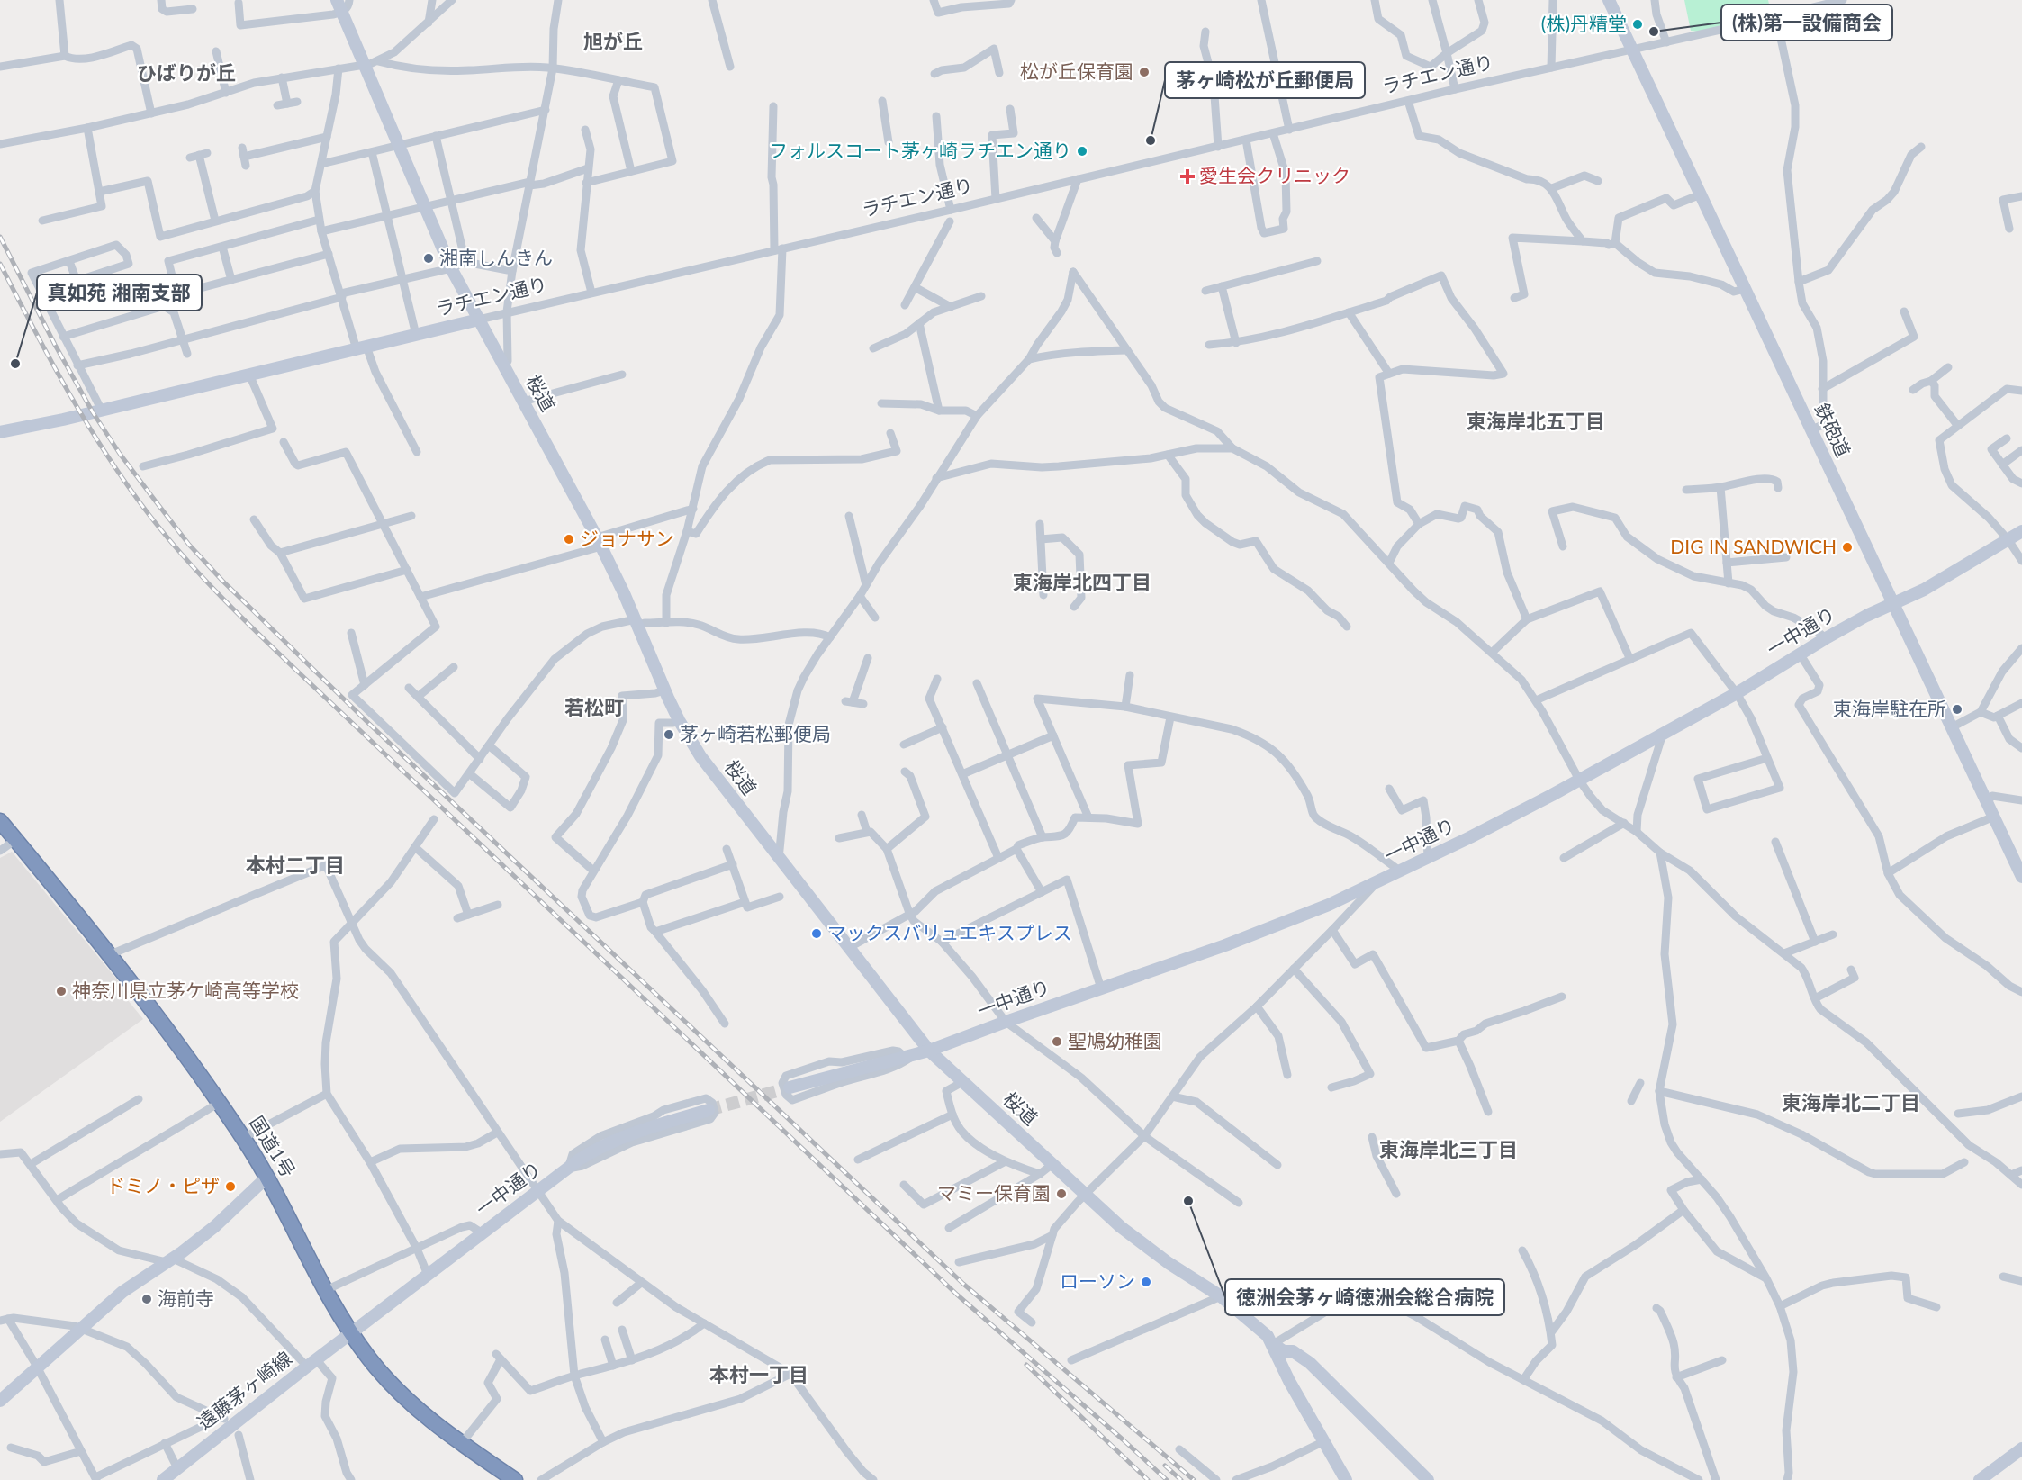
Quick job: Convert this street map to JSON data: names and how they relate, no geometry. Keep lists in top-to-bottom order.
{
  "streets": {
    "highway": ["国道1号"],
    "street": [
      "ラチエン通り",
      "桜道",
      "鉄砲道",
      "一中通り",
      "遠藤茅ヶ崎線"
    ]
  },
  "crossings": [
    ["ラチエン通り", "桜道"],
    ["ラチエン通り", "鉄砲道"],
    ["桜道", "一中通り"],
    ["鉄砲道", "一中通り"],
    ["一中通り", "国道1号"],
    ["一中通り", "遠藤茅ヶ崎線"],
    ["国道1号", "遠藤茅ヶ崎線"]
  ],
  "districts": [
    "旭が丘",
    "ひばりが丘",
    "東海岸北五丁目",
    "東海岸北四丁目",
    "若松町",
    "本村二丁目",
    "東海岸北二丁目",
    "東海岸北三丁目",
    "本村一丁目"
  ],
  "places": {
    "other": [
      "(株)丹精堂",
      "(株)第一設備商会",
      "松が丘保育園",
      "茅ヶ崎松が丘郵便局",
      "フォルスコート茅ヶ崎ラチエン通り",
      "湘南しんきん",
      "真如苑 湘南支部",
      "ジョナサン",
      "DIG IN SANDWICH",
      "東海岸駐在所",
      "茅ヶ崎若松郵便局",
      "マックスバリュエキスプレス",
      "神奈川県立茅ケ崎高等学校",
      "聖鳩幼稚園",
      "ドミノ・ピザ",
      "マミー保育園",
      "徳洲会茅ヶ崎徳洲会総合病院",
      "ローソン",
      "海前寺"
    ],
    "health": ["愛生会クリニック"]
  }
}
